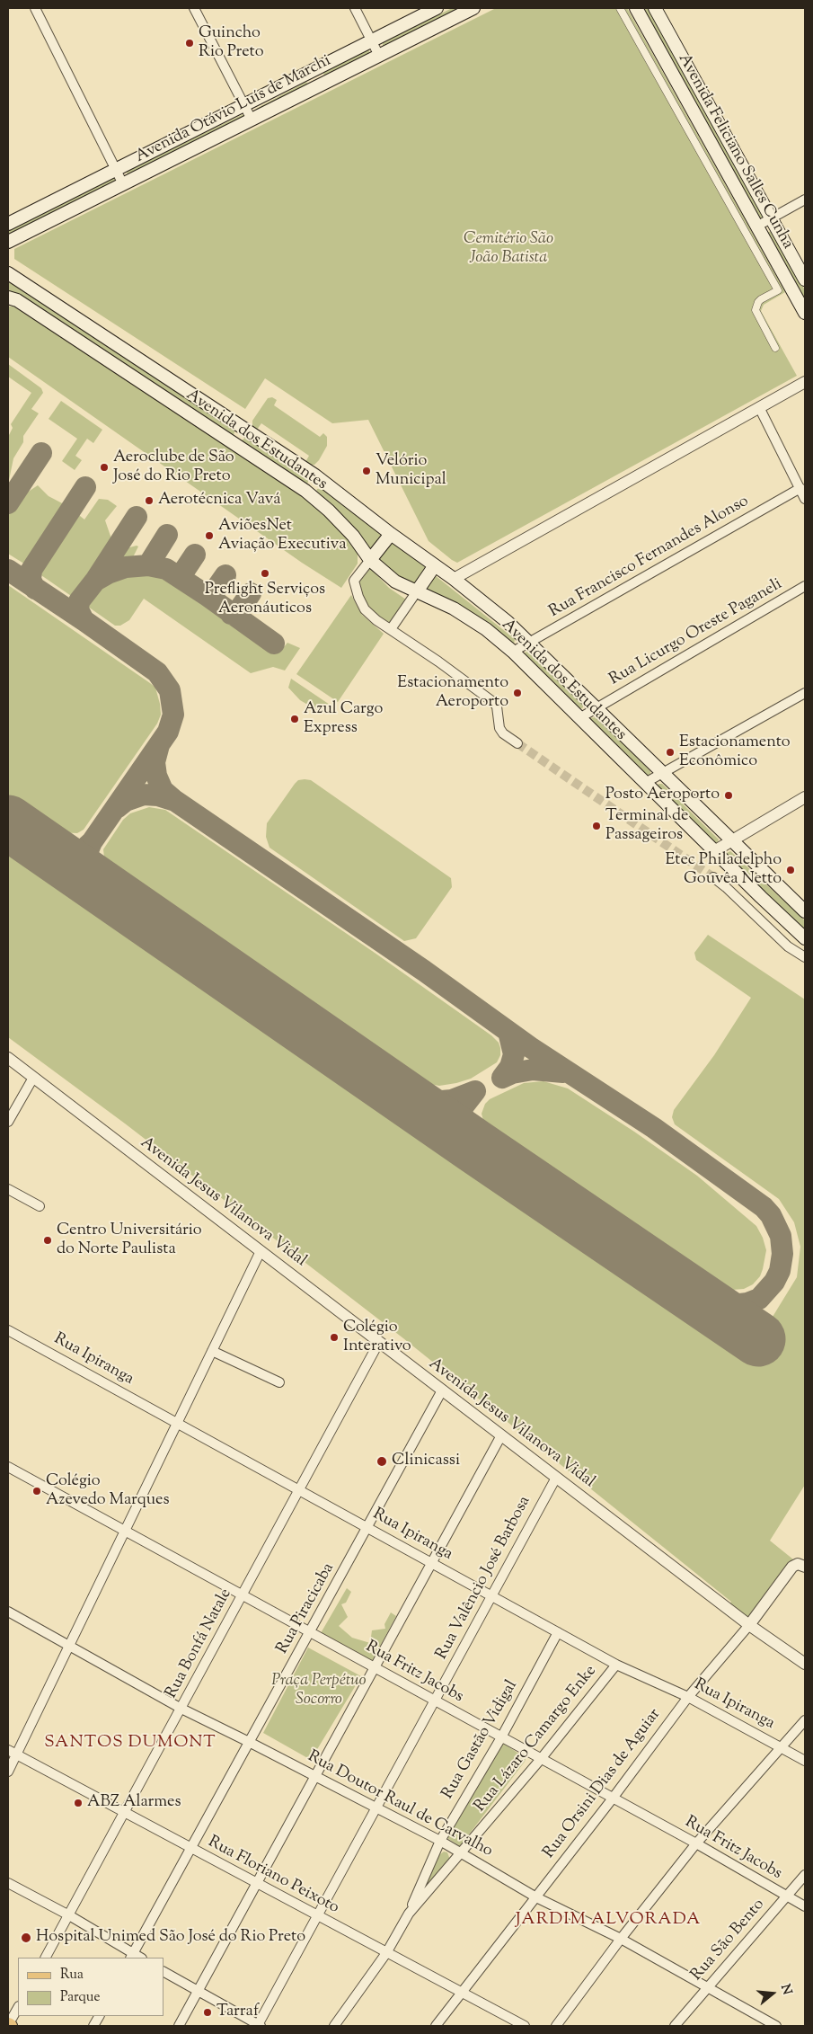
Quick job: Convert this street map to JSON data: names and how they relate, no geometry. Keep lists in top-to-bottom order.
{
  "streets": {
    "main road": ["Avenida Otávio Luís de Marchi", "Avenida Feliciano Salles Cunha", "Avenida dos Estudantes"],
    "street": [
      "Rua Francisco Fernandes Alonso",
      "Rua Licurgo Oreste Paganeli",
      "Avenida Jesus Vilanova Vidal",
      "Rua Ipiranga",
      "Rua Valêncio José Barbosa",
      "Rua Piracicaba",
      "Rua Bonfá Natale",
      "Rua Fritz Jacobs",
      "Rua Lázaro Camargo Enke",
      "Rua Gastão Vidigal",
      "Rua Orsini Dias de Aguiar",
      "Rua Doutor Raul de Carvalho",
      "Rua Floriano Peixoto",
      "Rua São Bento"
    ]
  },
  "crossings": [
    ["Avenida dos Estudantes", "Rua Francisco Fernandes Alonso"],
    ["Avenida dos Estudantes", "Rua Licurgo Oreste Paganeli"],
    ["Avenida Jesus Vilanova Vidal", "Rua Valêncio José Barbosa"],
    ["Avenida Jesus Vilanova Vidal", "Rua Piracicaba"],
    ["Avenida Jesus Vilanova Vidal", "Rua Bonfá Natale"],
    ["Avenida Jesus Vilanova Vidal", "Rua Orsini Dias de Aguiar"],
    ["Rua Ipiranga", "Rua Valêncio José Barbosa"],
    ["Rua Ipiranga", "Rua Piracicaba"],
    ["Rua Ipiranga", "Rua Bonfá Natale"],
    ["Rua Ipiranga", "Rua Lázaro Camargo Enke"],
    ["Rua Ipiranga", "Rua Gastão Vidigal"],
    ["Rua Ipiranga", "Rua Orsini Dias de Aguiar"],
    ["Rua Valêncio José Barbosa", "Rua Fritz Jacobs"],
    ["Rua Valêncio José Barbosa", "Rua Doutor Raul de Carvalho"],
    ["Rua Valêncio José Barbosa", "Rua Floriano Peixoto"],
    ["Rua Piracicaba", "Rua Fritz Jacobs"],
    ["Rua Piracicaba", "Rua Doutor Raul de Carvalho"],
    ["Rua Piracicaba", "Rua Floriano Peixoto"],
    ["Rua Bonfá Natale", "Rua Fritz Jacobs"],
    ["Rua Bonfá Natale", "Rua Doutor Raul de Carvalho"],
    ["Rua Bonfá Natale", "Rua Floriano Peixoto"],
    ["Rua Fritz Jacobs", "Rua Lázaro Camargo Enke"],
    ["Rua Fritz Jacobs", "Rua Gastão Vidigal"],
    ["Rua Fritz Jacobs", "Rua Orsini Dias de Aguiar"],
    ["Rua Fritz Jacobs", "Rua São Bento"],
    ["Rua Lázaro Camargo Enke", "Rua Gastão Vidigal"],
    ["Rua Lázaro Camargo Enke", "Rua Doutor Raul de Carvalho"],
    ["Rua Lázaro Camargo Enke", "Rua Floriano Peixoto"],
    ["Rua Gastão Vidigal", "Rua Doutor Raul de Carvalho"],
    ["Rua Orsini Dias de Aguiar", "Rua Doutor Raul de Carvalho"],
    ["Rua Orsini Dias de Aguiar", "Rua Floriano Peixoto"],
    ["Rua Doutor Raul de Carvalho", "Rua São Bento"]
  ],
  "districts": ["SANTOS DUMONT", "JARDIM ALVORADA"],
  "parks": ["Cemitério São João Batista", "Praça Perpétuo Socorro"],
  "places": [
    "Guincho Rio Preto",
    "Aeroclube de São José do Rio Preto",
    "Velório Municipal",
    "Aerotécnica Vavá",
    "AviõesNet Aviação Executiva",
    "Preflight Serviços Aeronáuticos",
    "Estacionamento Aeroporto",
    "Azul Cargo Express",
    "Estacionamento Econômico",
    "Posto Aeroporto",
    "Terminal de Passageiros",
    "Etec Philadelpho Gouvêa Netto",
    "Centro Universitário do Norte Paulista",
    "Colégio Interativo",
    "Clinicassi",
    "Colégio Azevedo Marques",
    "ABZ Alarmes",
    "Hospital Unimed São José do Rio Preto",
    "Tarraf"
  ],
  "legend": ["Rua", "Parque"],
  "north": "right"
}
